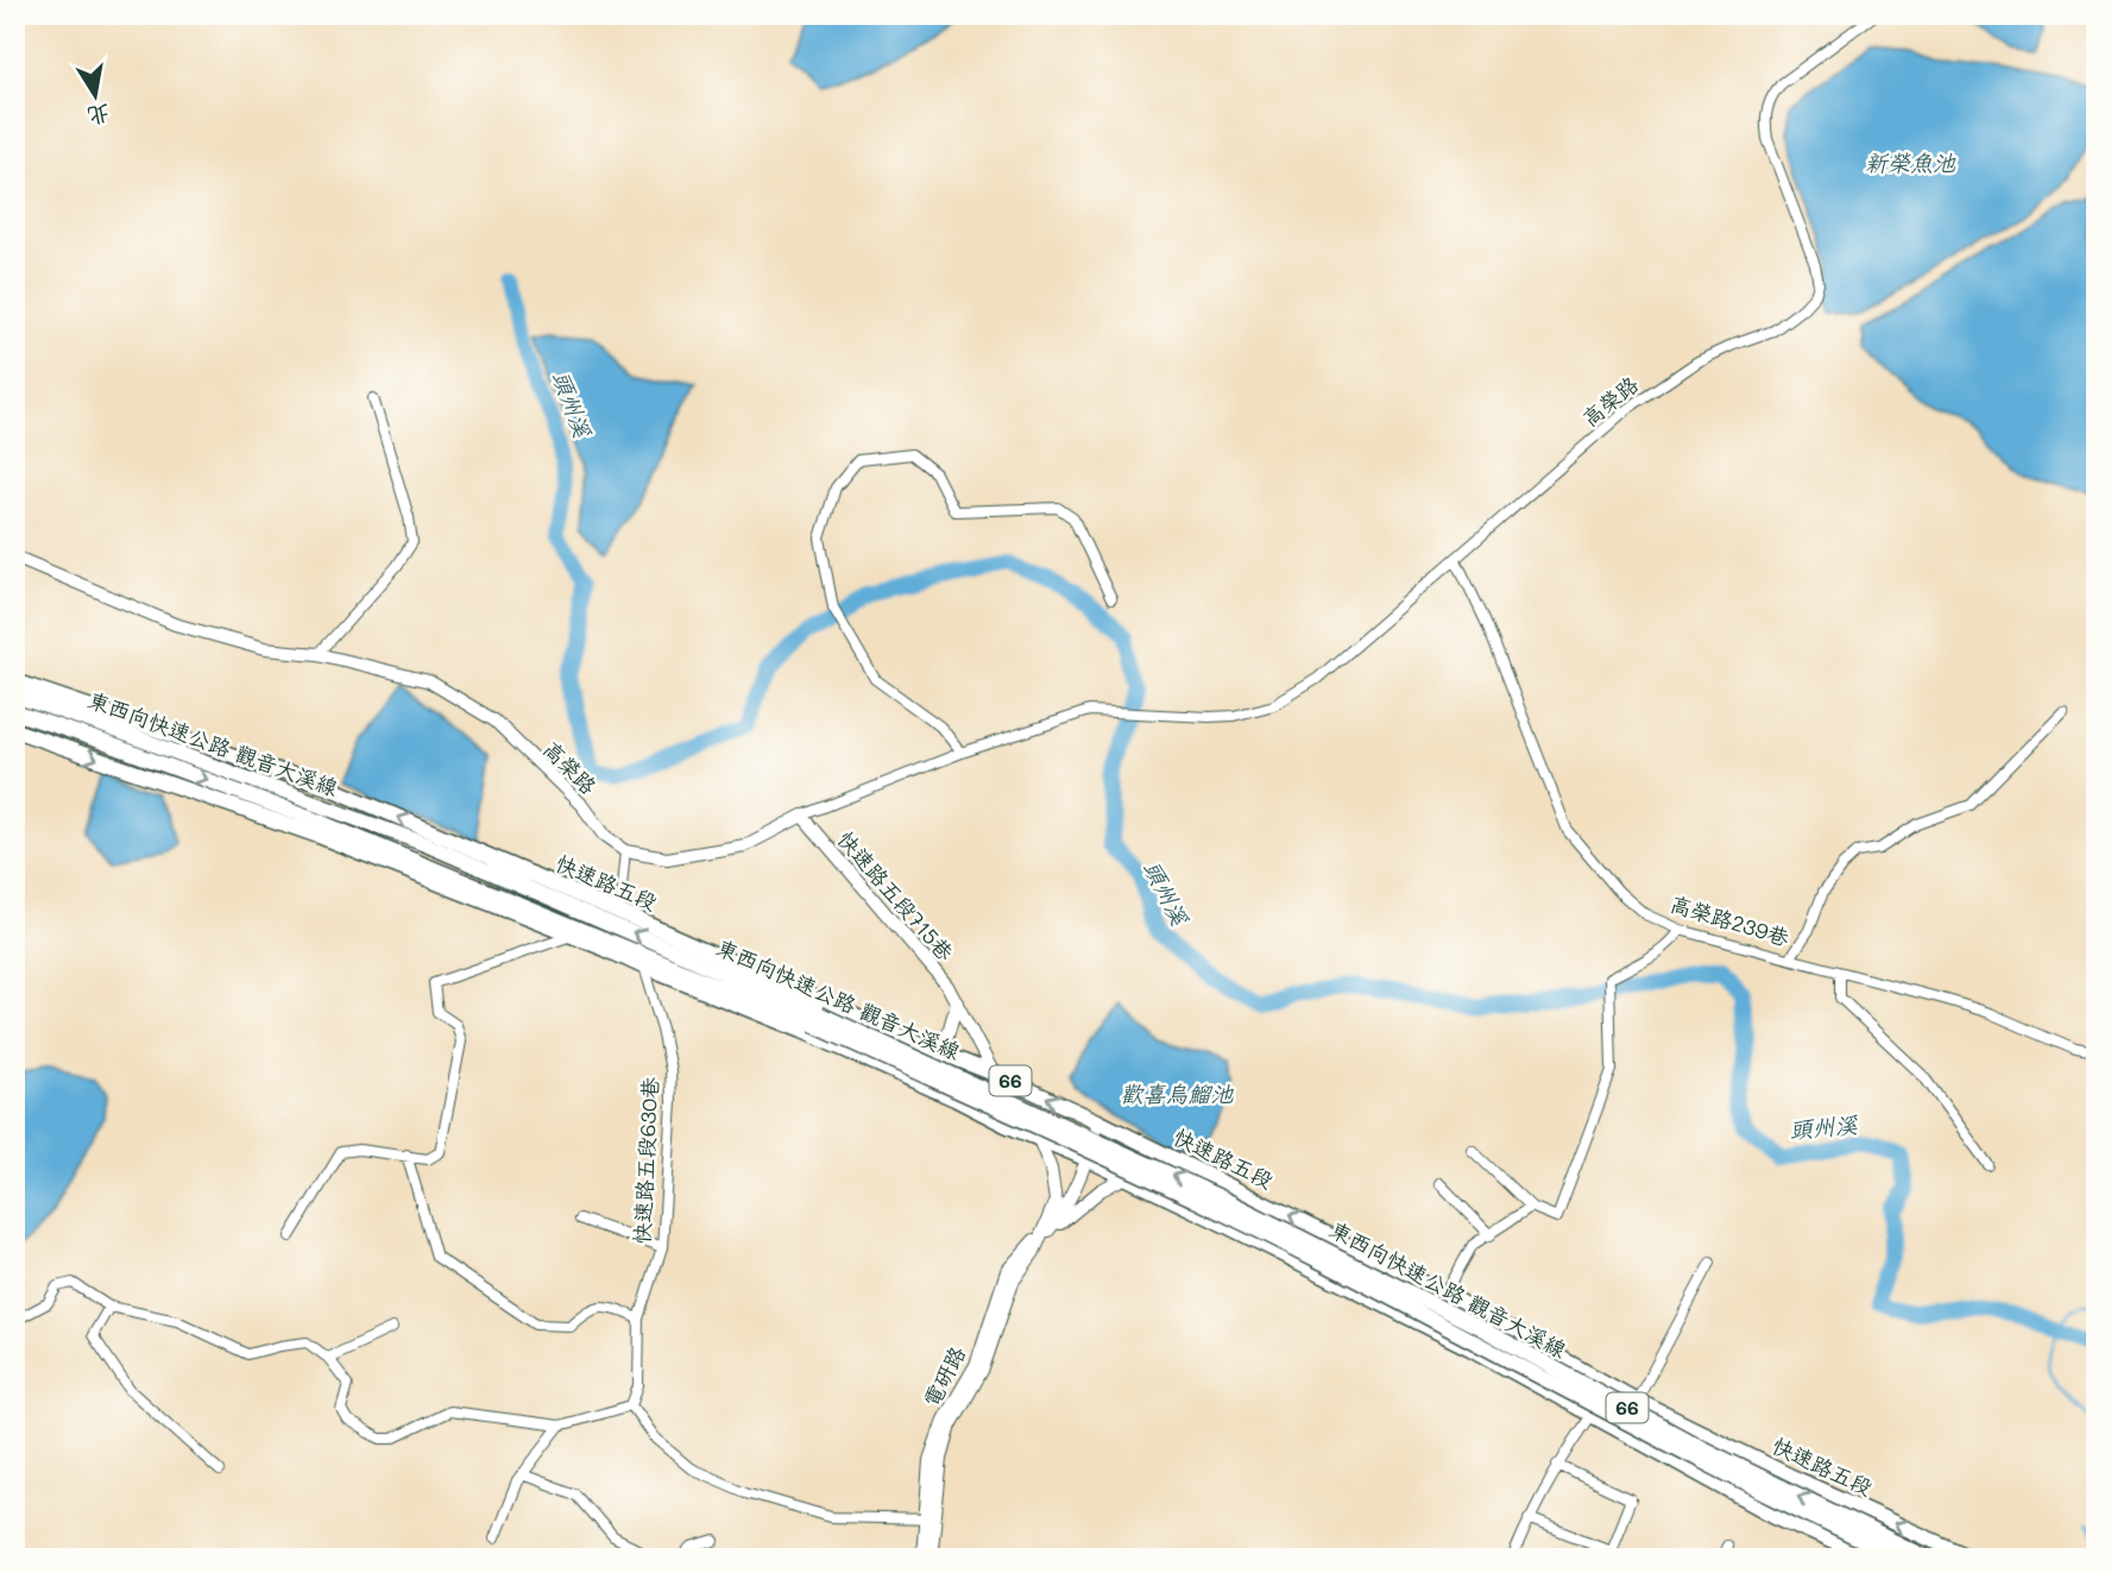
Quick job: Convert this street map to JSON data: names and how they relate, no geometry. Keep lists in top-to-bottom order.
{
  "streets": {
    "main road": ["東西向快速公路 觀音大溪線", "快速路五段", "66"],
    "street": [
      "高榮路",
      "快速路五段715巷",
      "高榮路239巷",
      "快速路五段630巷",
      "電研路"
    ]
  },
  "crossings": [
    ["高榮路", "高榮路239巷"],
    ["快速路五段", "快速路五段715巷"],
    ["快速路五段", "電研路"],
    ["66", "快速路五段630巷"],
    ["66", "電研路"]
  ],
  "water": ["新榮魚池", "頭州溪", "歡喜烏鰡池"],
  "north": "bottom"
}
